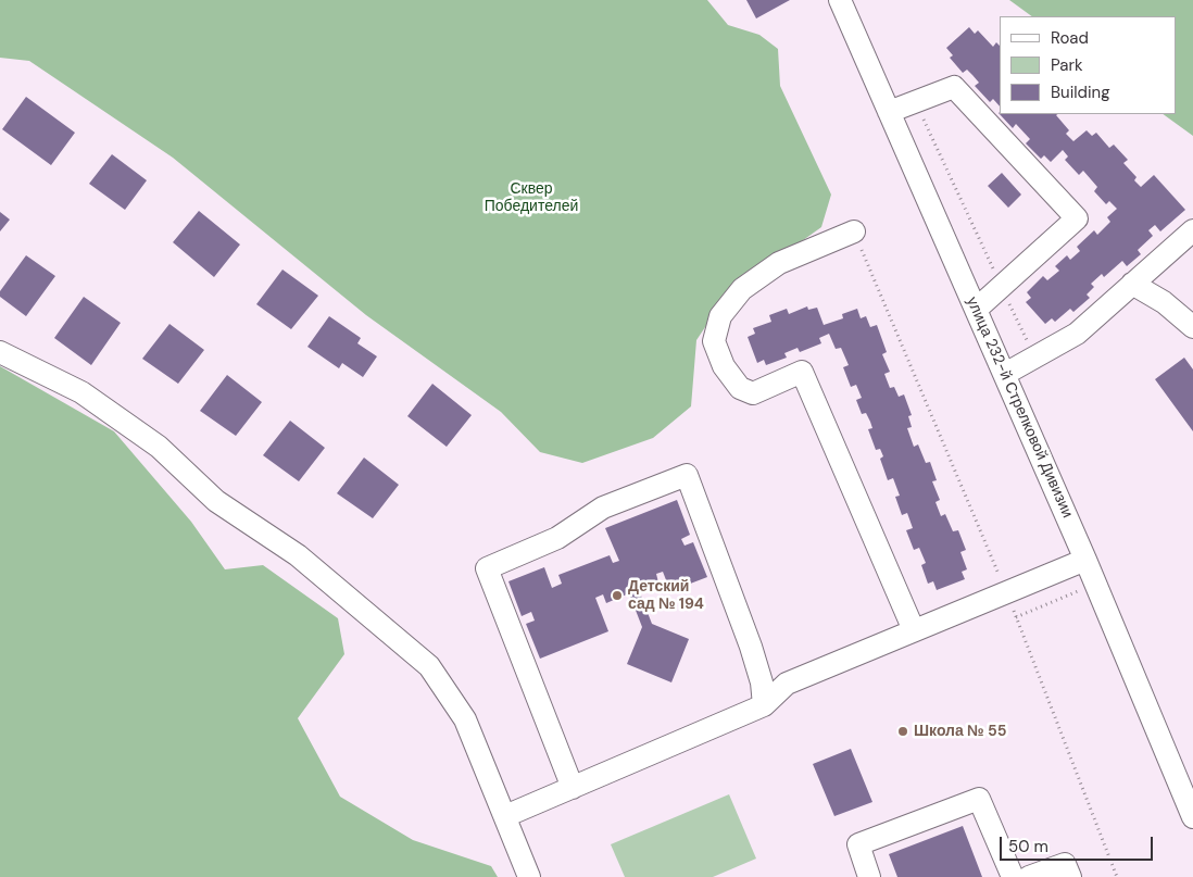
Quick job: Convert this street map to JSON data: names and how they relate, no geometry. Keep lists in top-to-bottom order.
{
  "streets": {
    "street": ["улица 232-й Стрелковой Дивизии"]
  },
  "parks": ["Сквер Победителей"],
  "places": ["Детский сад № 194", "Школа № 55"],
  "legend": ["Road", "Park", "Building"],
  "scale_bar": "50 m"
}
